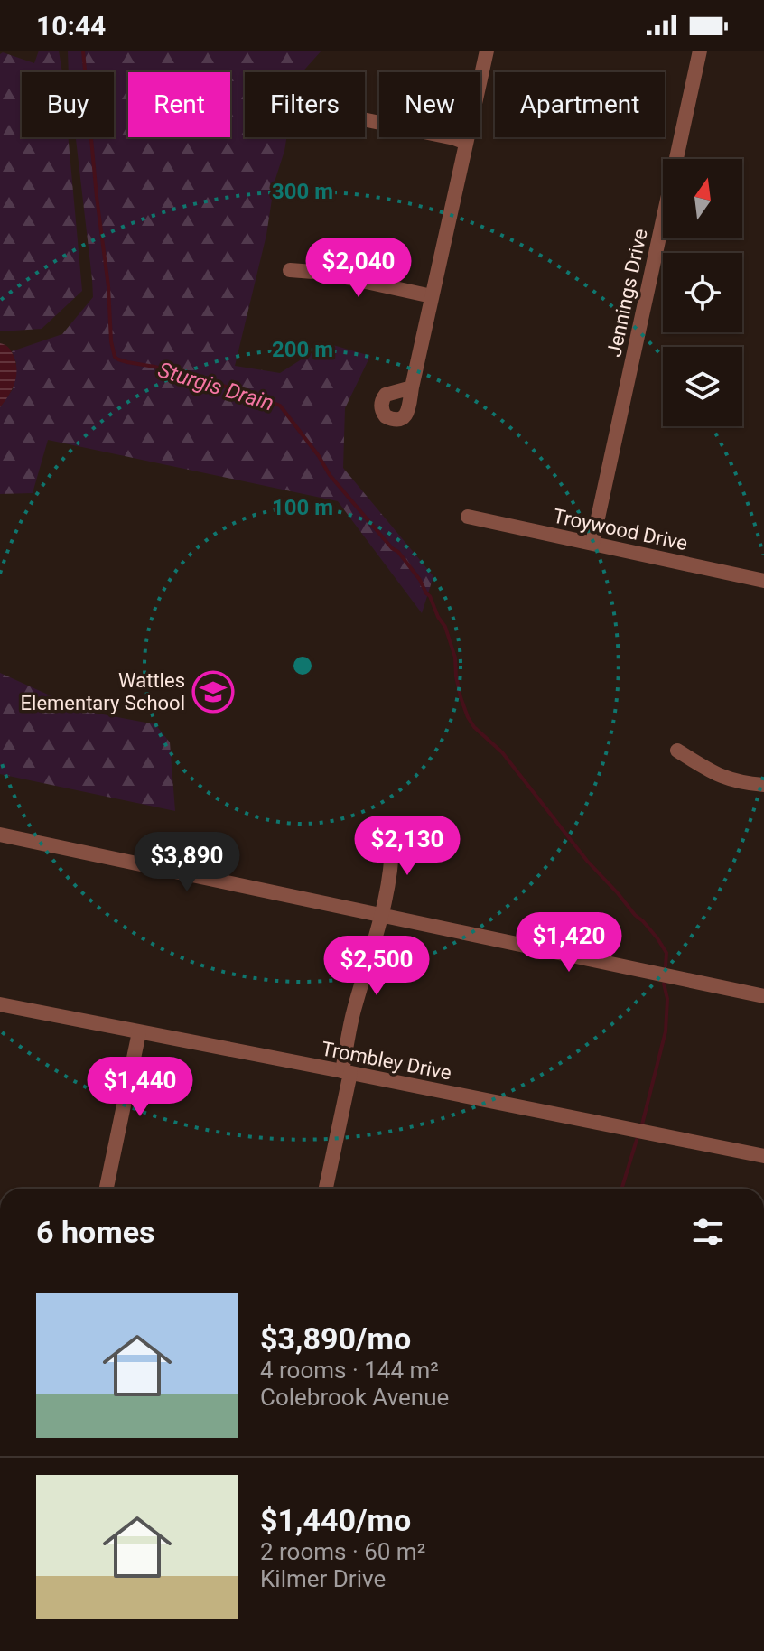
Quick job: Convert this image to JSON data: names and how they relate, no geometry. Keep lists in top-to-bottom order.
{
  "streets": {
    "street": ["Jennings Drive", "Troywood Drive", "Trombley Drive"]
  },
  "crossings": [
    ["Jennings Drive", "Troywood Drive"]
  ],
  "water": ["Sturgis Drain"],
  "places": {
    "school or university": ["Wattles Elementary School"]
  },
  "north": "top",
  "page": {
    "status": "10:44",
    "chip": [
      "Buy",
      "Rent",
      "Filters",
      "New",
      "Apartment"
    ],
    "price": [
      "$2,040",
      "$2,130",
      "$3,890",
      "$1,420",
      "$2,500",
      "$1,440"
    ],
    "heading": "6 homes",
    "list": [
      {
        "name": "$3,890/mo",
        "note": "4 rooms · 144 m² · Colebrook Avenue"
      },
      {
        "name": "$1,440/mo",
        "note": "2 rooms · 60 m² · Kilmer Drive"
      }
    ]
  },
  "rings": ["300 m", "200 m", "100 m"]
}
